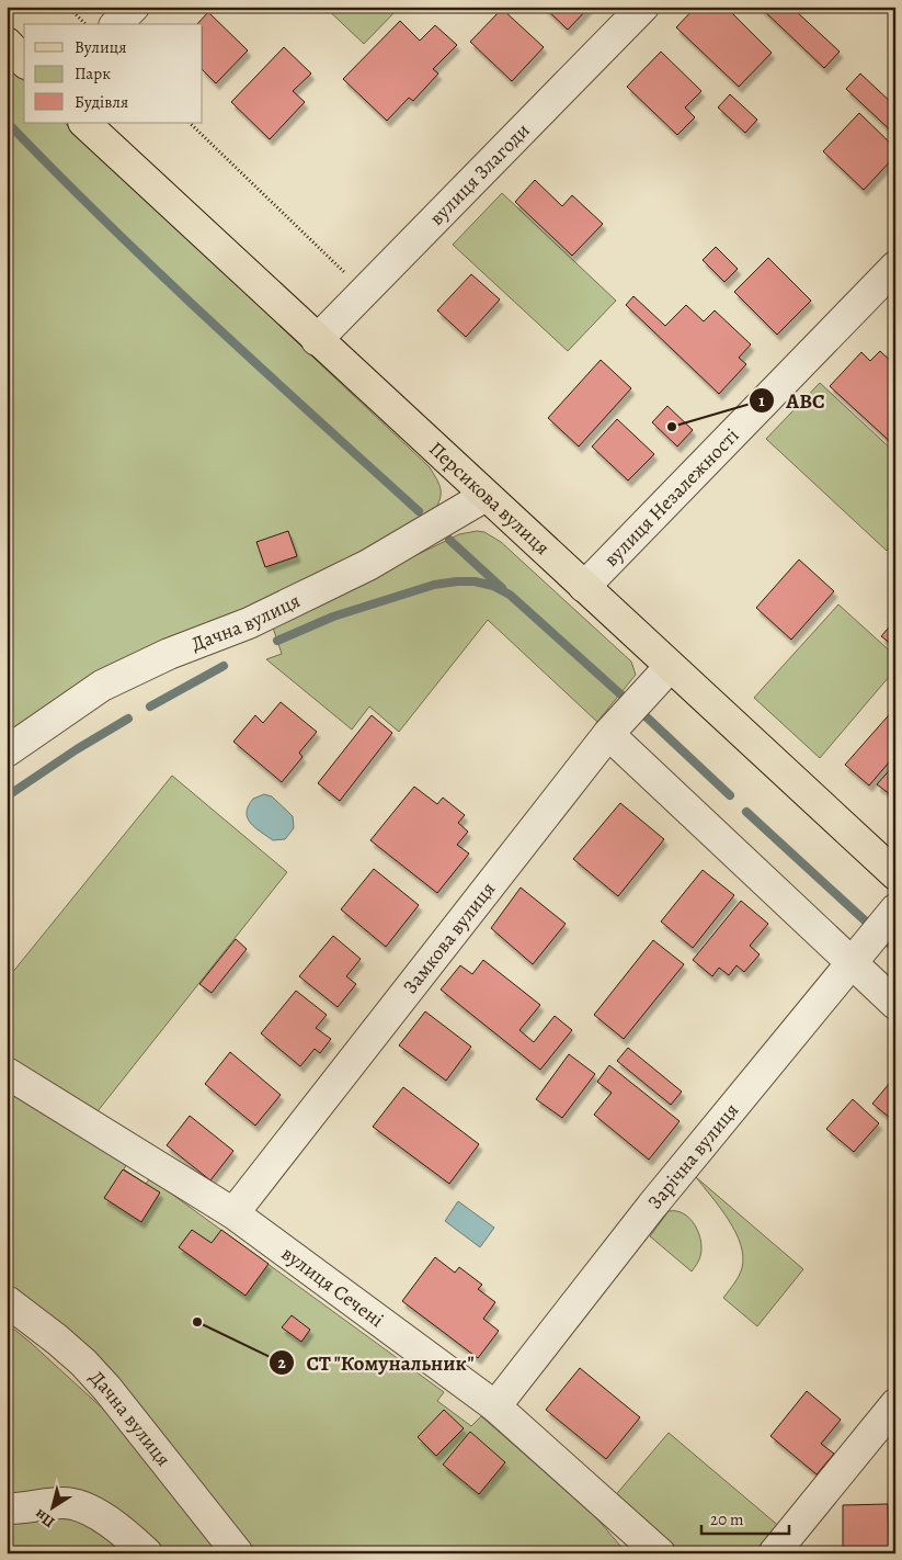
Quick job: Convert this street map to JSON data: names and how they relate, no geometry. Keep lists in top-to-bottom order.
{
  "streets": {
    "main road": ["Персикова вулиця"],
    "street": [
      "вулиця Злагоди",
      "вулиця Незалежності",
      "Дачна вулиця",
      "Замкова вулиця",
      "Зарічна вулиця",
      "вулиця Сечені"
    ]
  },
  "crossings": [
    ["вулиця Злагоди", "Персикова вулиця"],
    ["вулиця Незалежності", "Персикова вулиця"],
    ["Персикова вулиця", "Дачна вулиця"],
    ["Персикова вулиця", "Замкова вулиця"],
    ["Замкова вулиця", "вулиця Сечені"],
    ["Зарічна вулиця", "вулиця Сечені"]
  ],
  "places": ["ABC", "СТ \"Комунальник\""],
  "legend": ["Вулиця", "Парк", "Будівля"],
  "scale_bar": "20 m",
  "north": "bottom left"
}
